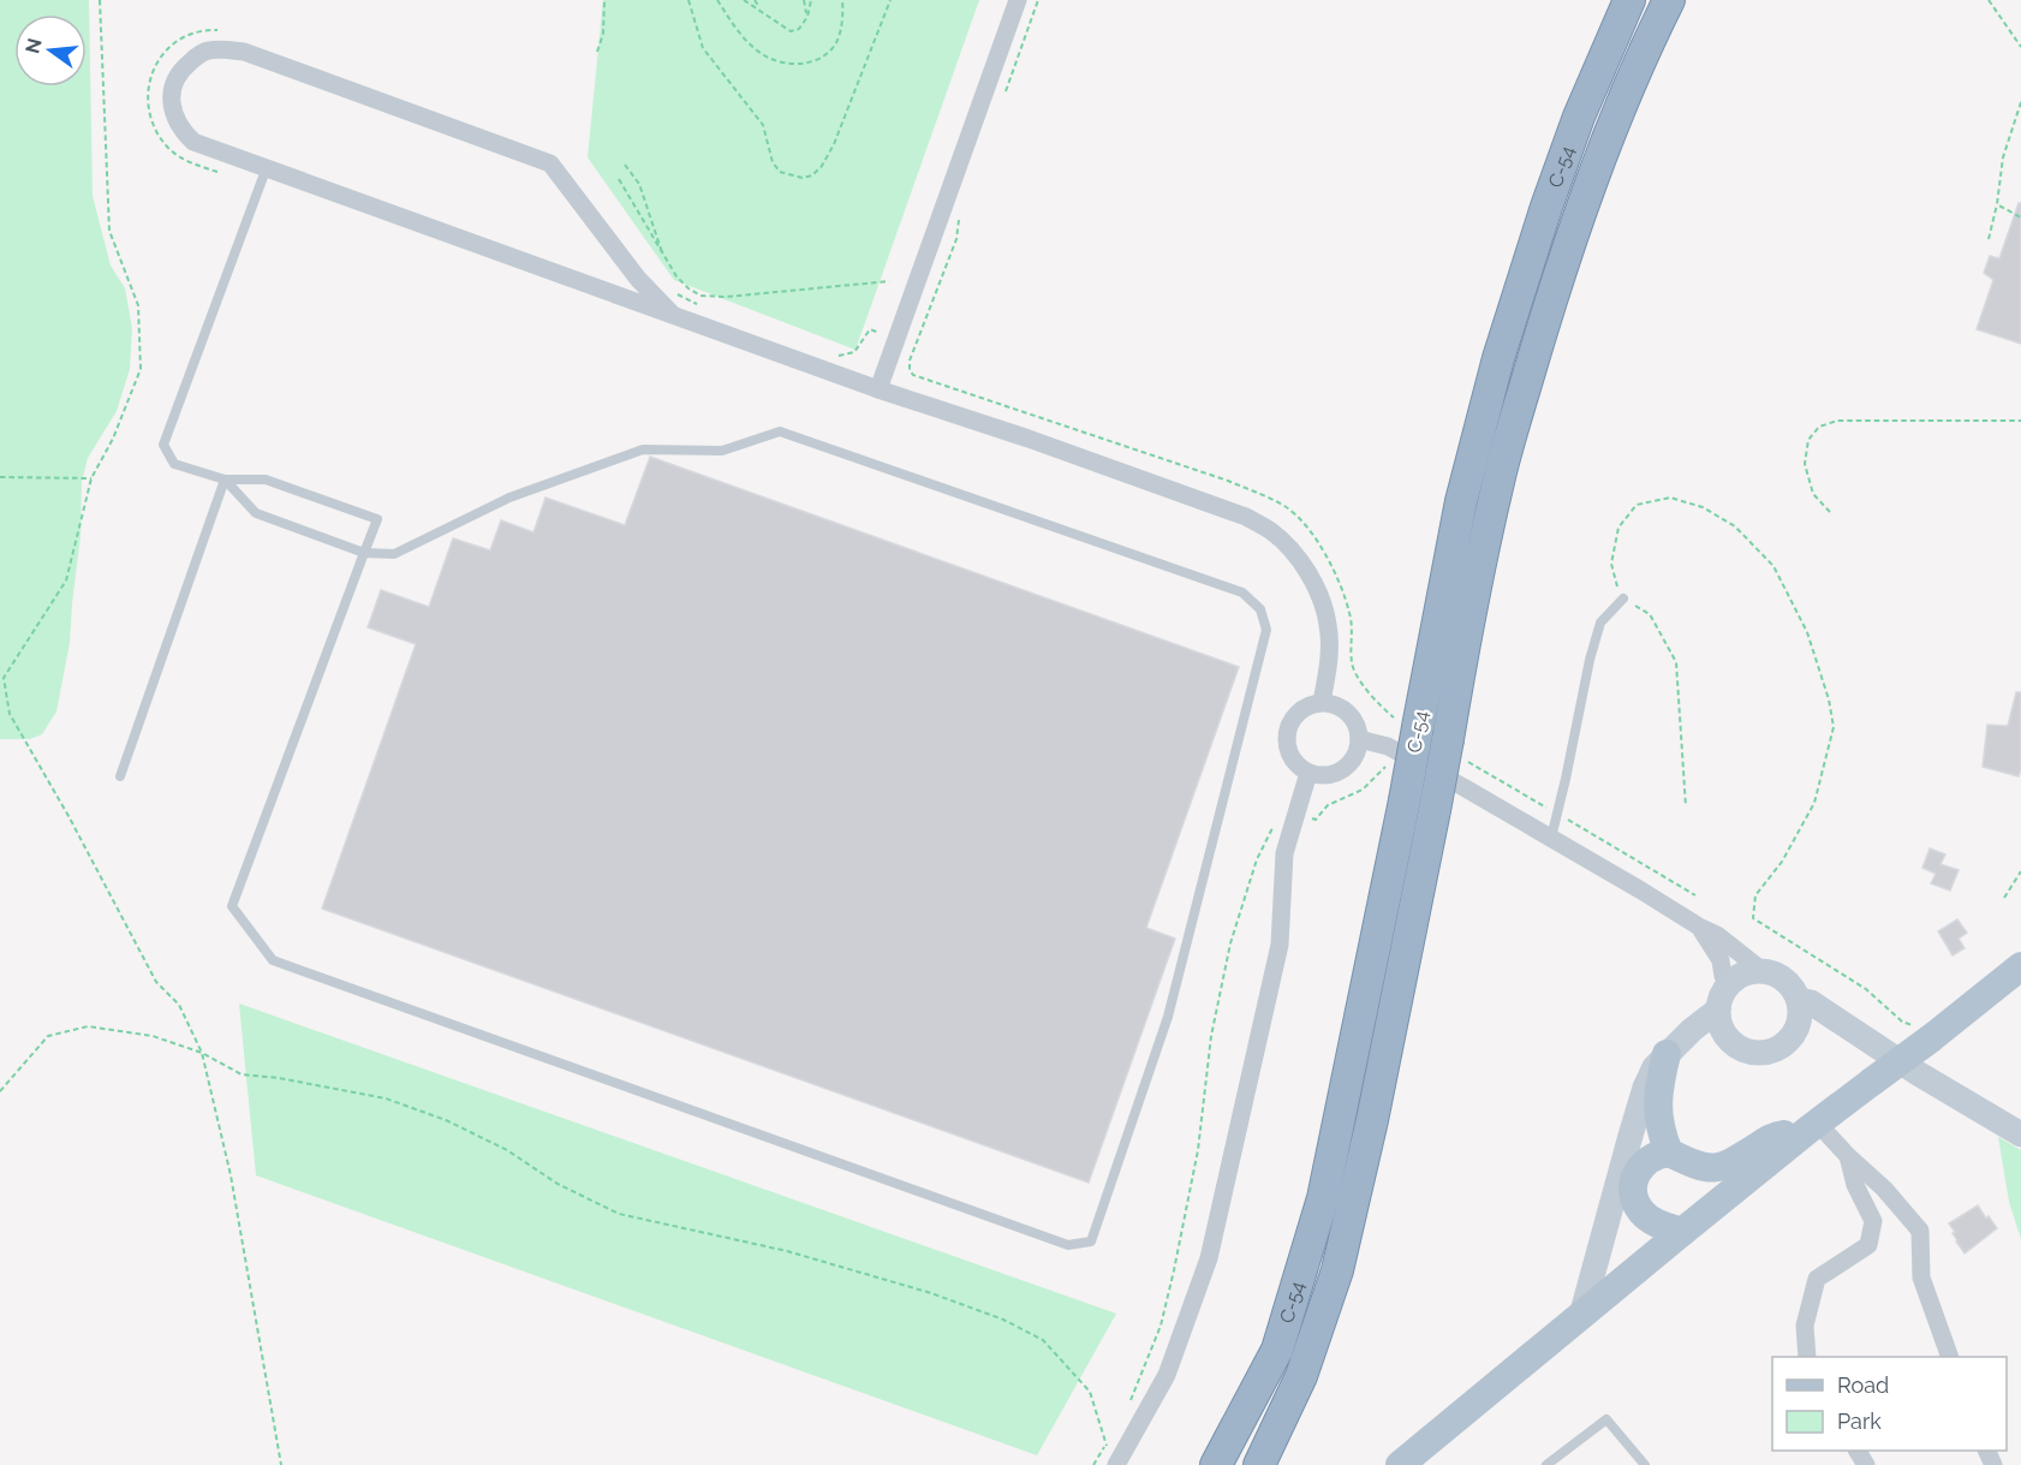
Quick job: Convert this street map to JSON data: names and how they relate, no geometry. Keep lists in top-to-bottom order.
{
  "streets": {
    "highway": ["C-54"]
  },
  "legend": ["Road", "Park"],
  "north": "left"
}
